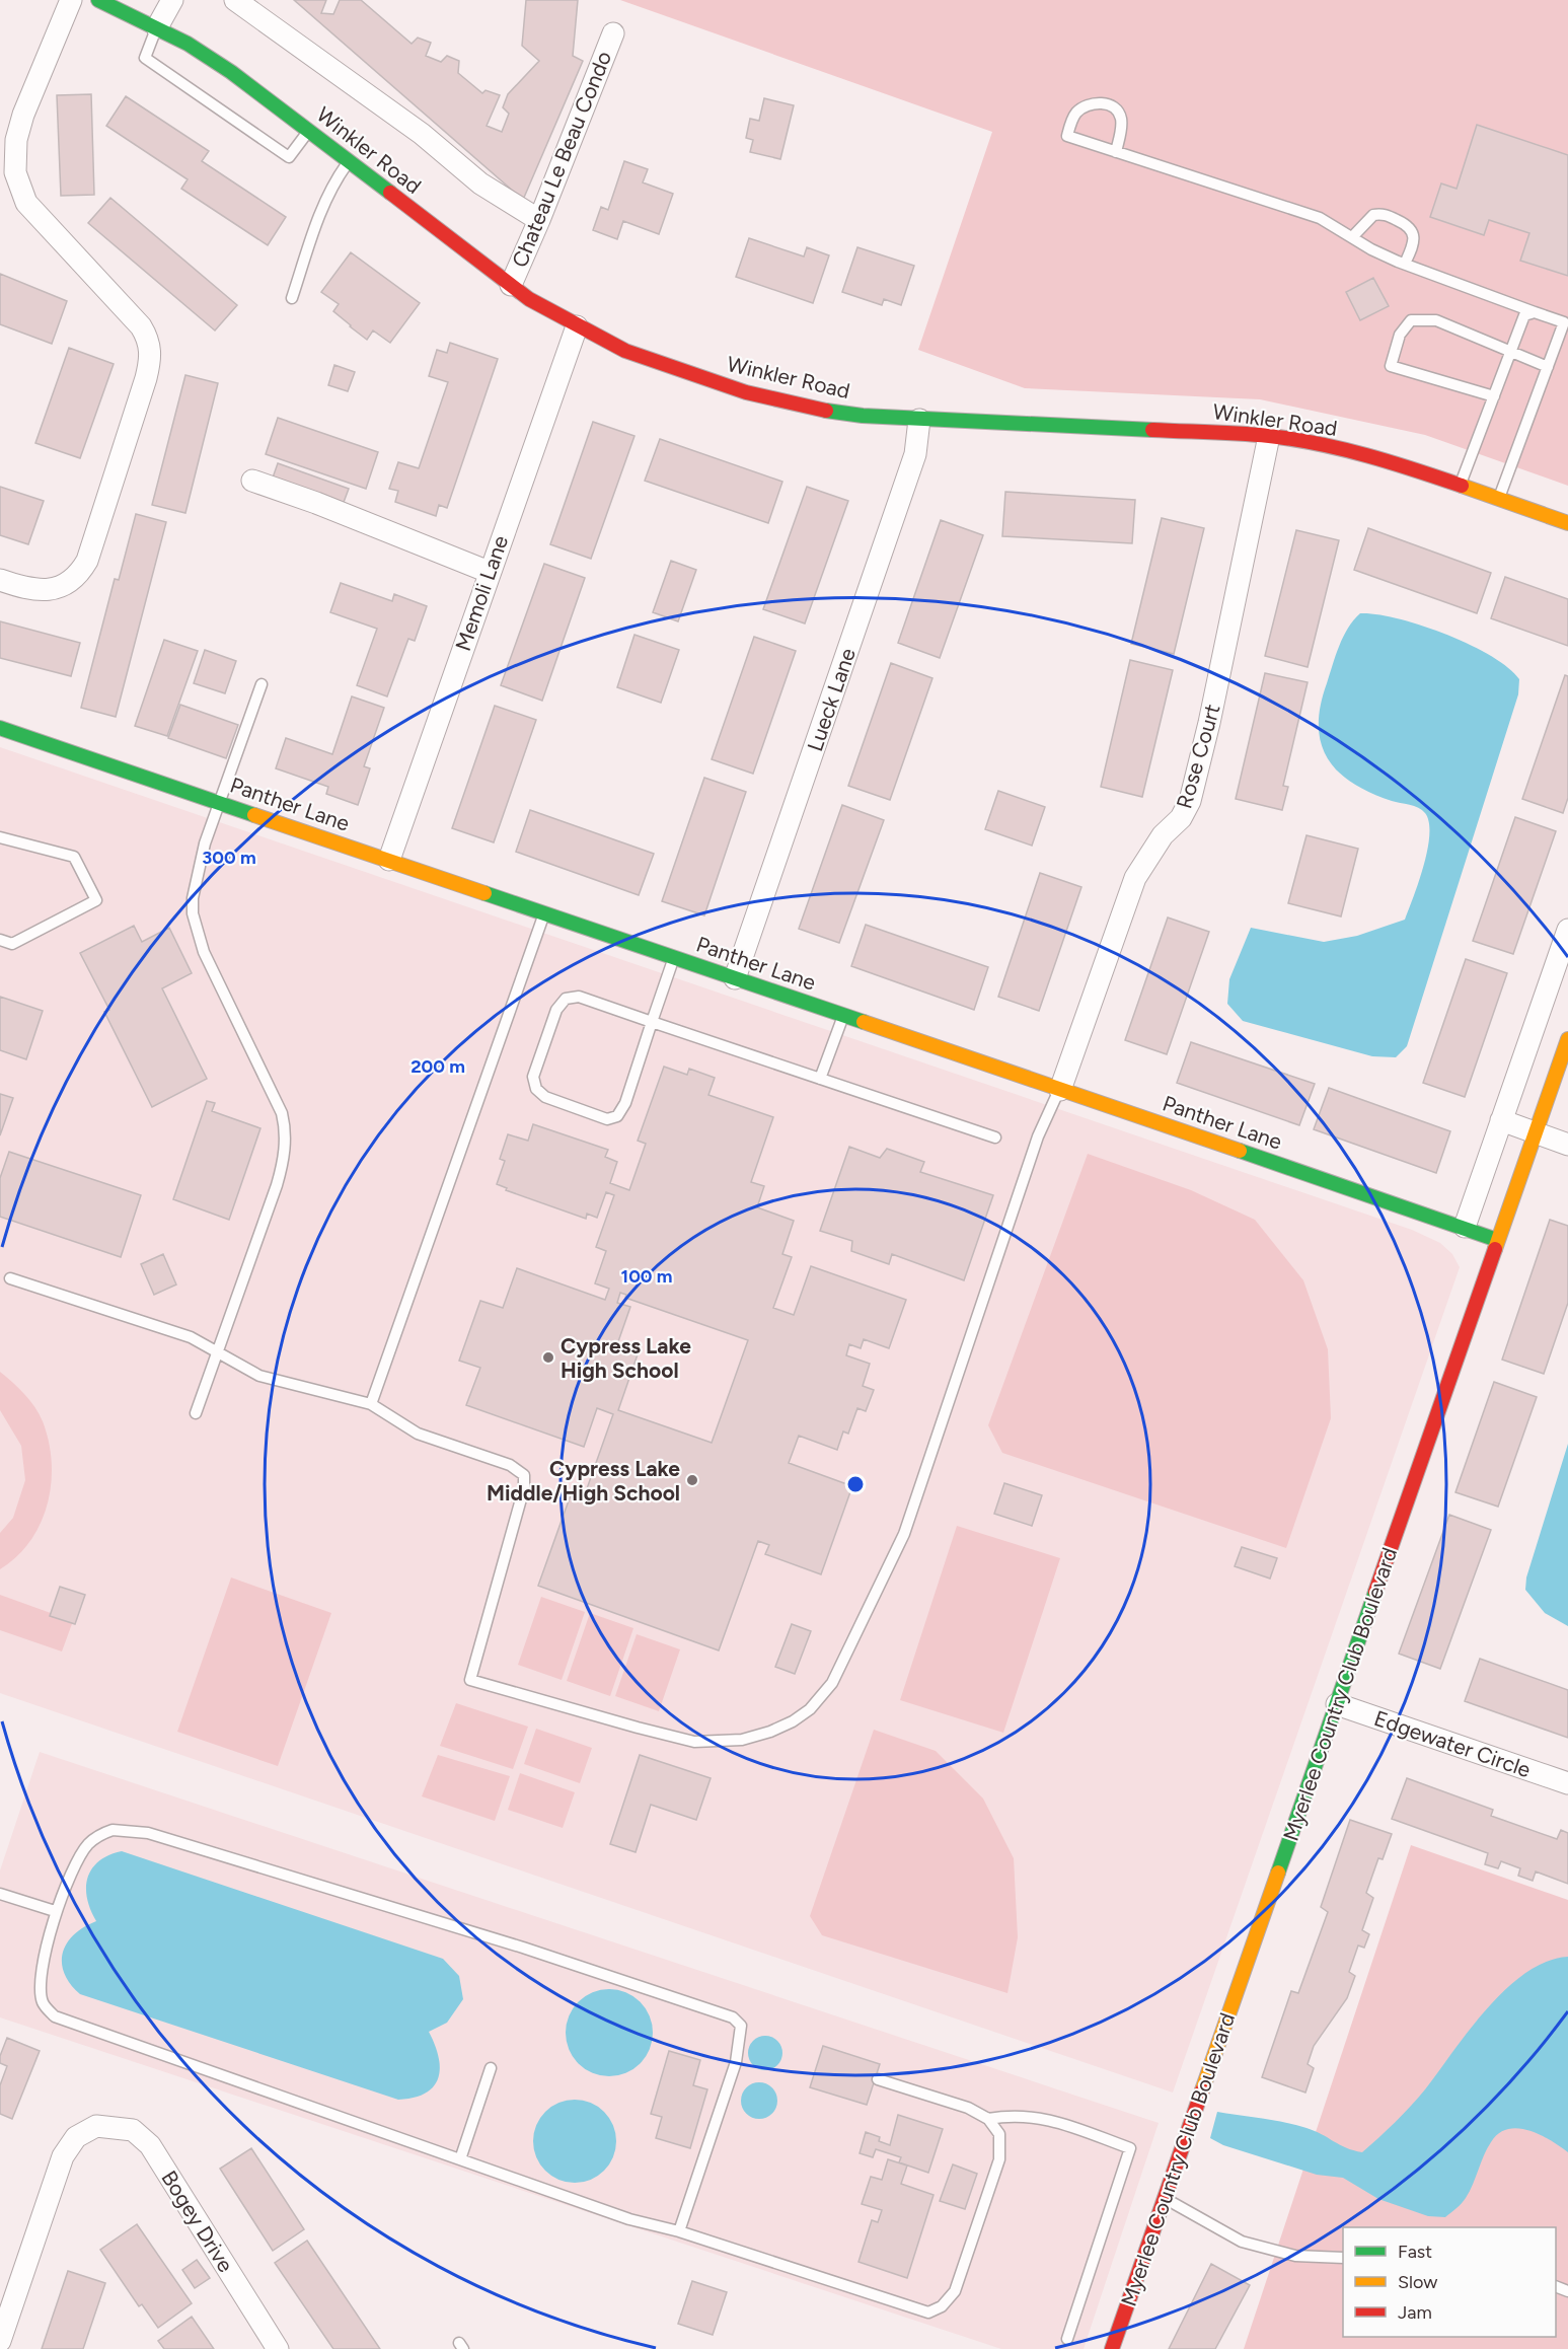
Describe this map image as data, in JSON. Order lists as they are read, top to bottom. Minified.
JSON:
{"streets":{"street":["Winkler Road","Chateau Le Beau Condo","Memoli Lane","Lueck Lane","Rose Court","Panther Lane","Myerlee Country Club Boulevard","Edgewater Circle","Bogey Drive"]},"crossings":[["Winkler Road","Chateau Le Beau Condo"],["Winkler Road","Memoli Lane"],["Winkler Road","Lueck Lane"],["Winkler Road","Rose Court"],["Memoli Lane","Panther Lane"],["Lueck Lane","Panther Lane"],["Rose Court","Panther Lane"],["Panther Lane","Myerlee Country Club Boulevard"],["Myerlee Country Club Boulevard","Edgewater Circle"]],"places":["Cypress Lake High School","Cypress Lake Middle/High School"],"legend":["Fast","Slow","Jam"],"rings":["300 m","200 m","100 m"]}
